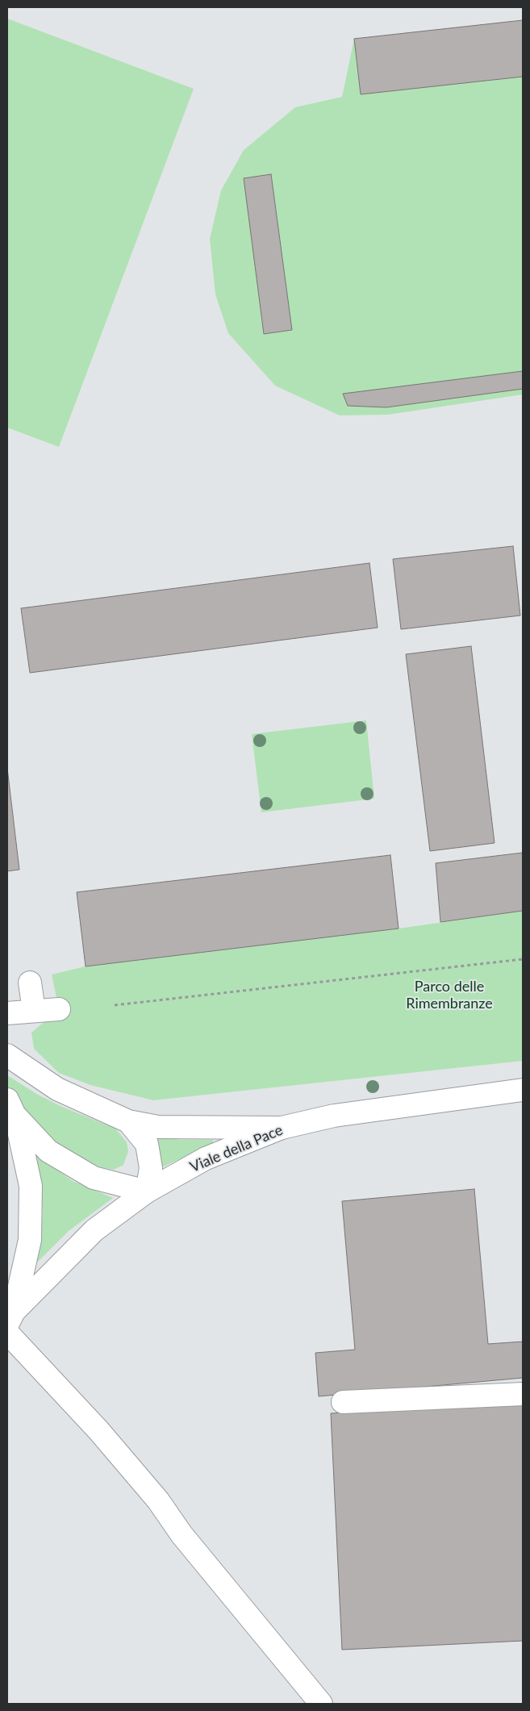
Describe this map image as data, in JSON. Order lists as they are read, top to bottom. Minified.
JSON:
{"streets":{"street":["Viale della Pace"]},"parks":["Parco delle Rimembranze"]}
